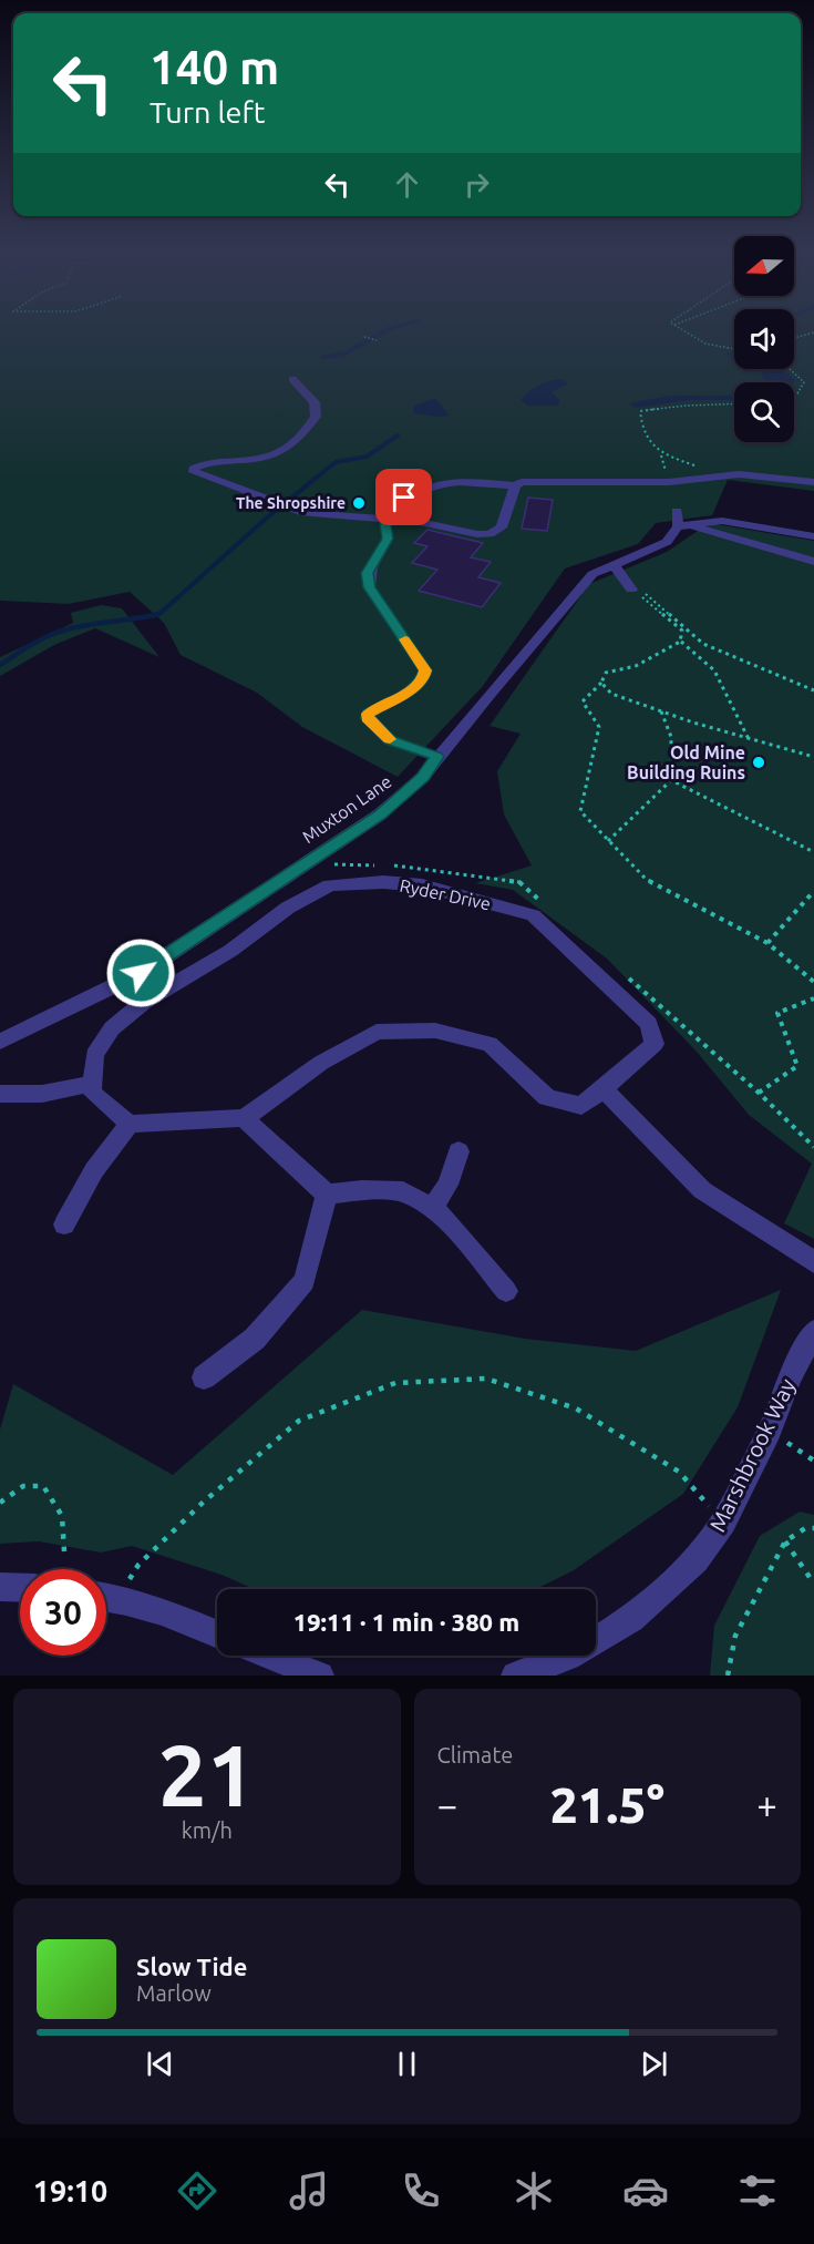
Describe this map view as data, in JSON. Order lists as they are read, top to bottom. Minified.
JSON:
{"streets":{"street":["Muxton Lane","Ryder Drive","Marshbrook Way"]},"places":["The Shropshire","Old Mine Building Ruins"],"north":"left","page":{"turn":["140 m","Turn left"],"limit":"30","trip":"19:11 · 1 min · 380 m","tile":[["21","km/h"],"Climate"],"heat":["−","21.5°","+"],"song":["Slow Tide","Marlow"],"tabs":"19:10"}}
